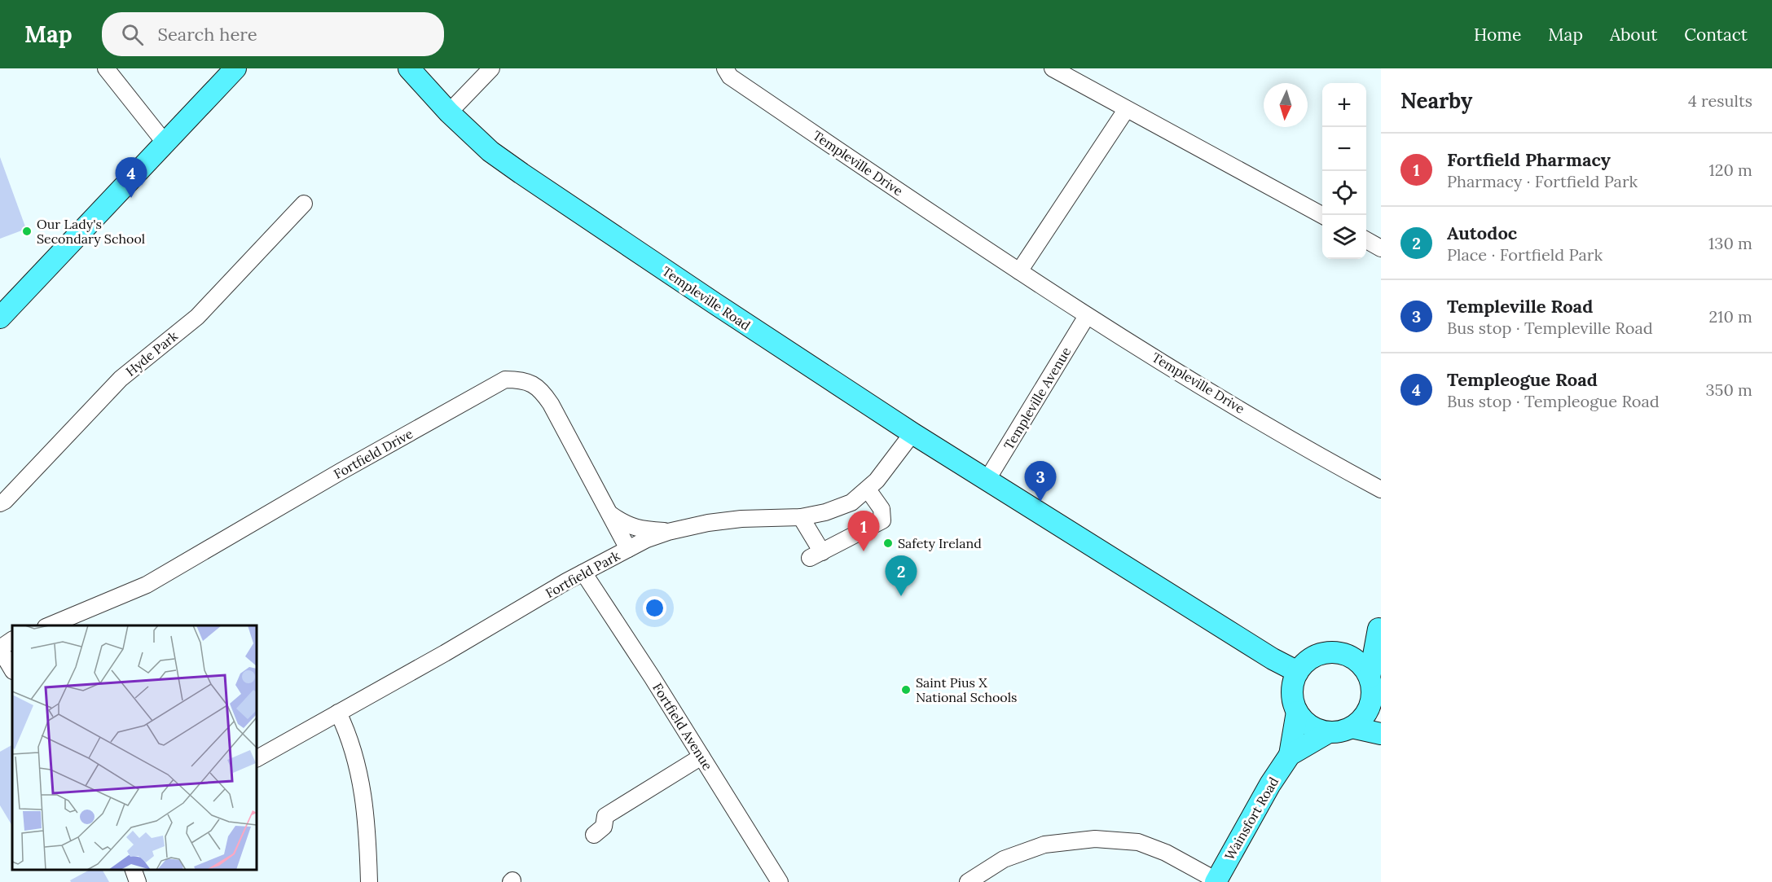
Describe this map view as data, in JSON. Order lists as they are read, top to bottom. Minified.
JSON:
{"streets":{"main road":["Templeville Road","Wainsfort Road"],"street":["Templeville Drive","Hyde Park","Templeville Avenue","Fortfield Drive","Fortfield Park","Fortfield Avenue"]},"crossings":[["Templeville Drive","Templeville Avenue"],["Templeville Road","Templeville Avenue"],["Templeville Road","Fortfield Park"],["Templeville Road","Wainsfort Road"],["Fortfield Drive","Fortfield Park"],["Fortfield Park","Fortfield Avenue"]],"places":["Our Lady's Secondary School","Safety Ireland","Saint Pius X National Schools"],"north":"bottom","page":{"header":"Map","search":"Search here","nav":["Home","Map","About","Contact"],"heading":["Nearby","4 results"],"map_buttons":["+","−"],"list":[{"mark":"1","name":"Fortfield Pharmacy","note":"Pharmacy · Fortfield Park","value":"120 m"},{"mark":"2","name":"Autodoc","note":"Place · Fortfield Park","value":"130 m"},{"mark":"3","name":"Templeville Road","note":"Bus stop · Templeville Road","value":"210 m"},{"mark":"4","name":"Templeogue Road","note":"Bus stop · Templeogue Road","value":"350 m"}],"pins":["4","3","1","2"]}}
